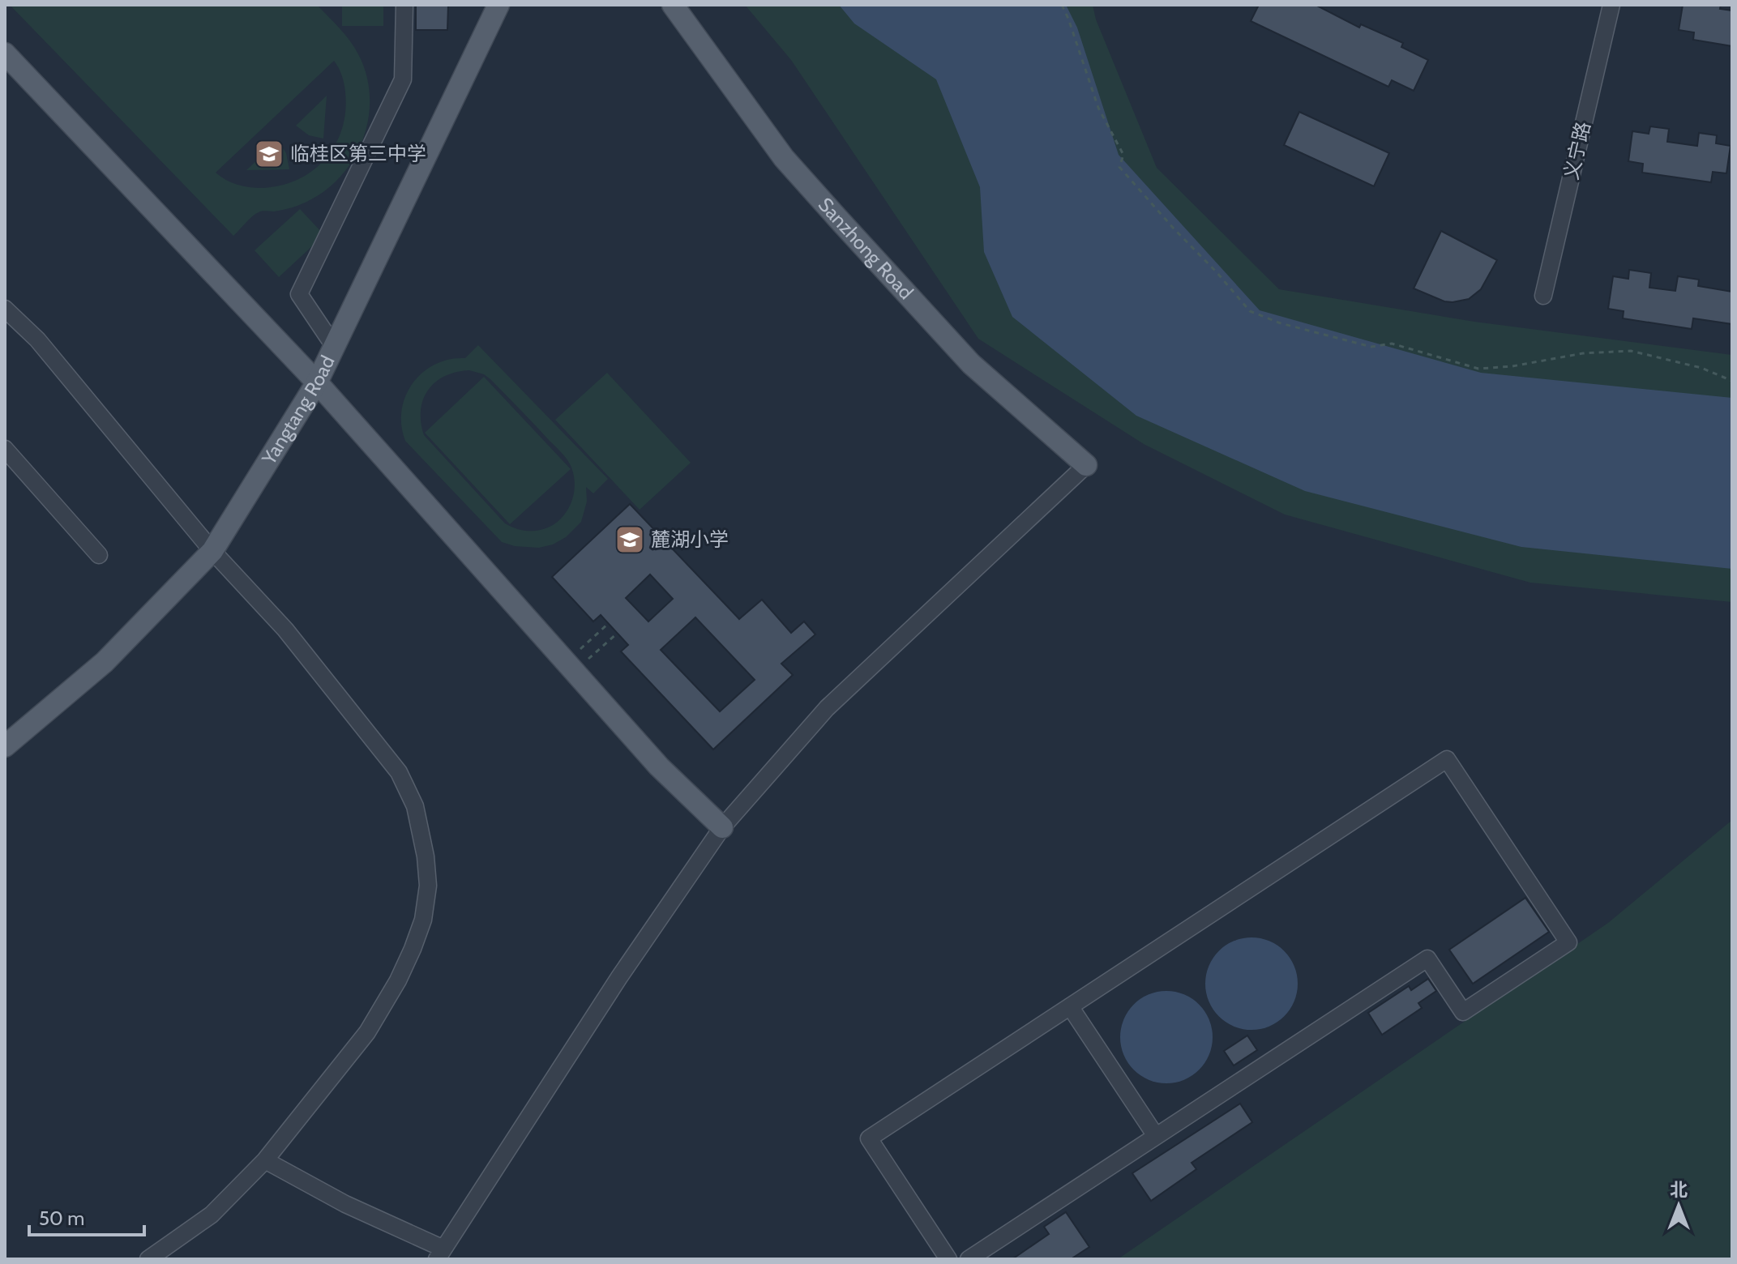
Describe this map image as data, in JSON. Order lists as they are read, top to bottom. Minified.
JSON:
{"streets":{"main road":["Sanzhong Road","Yangtang Road"],"street":["义宁路"]},"places":{"school or university":["临桂区第三中学","麓湖小学"]},"scale_bar":"50 m","north":"top"}
